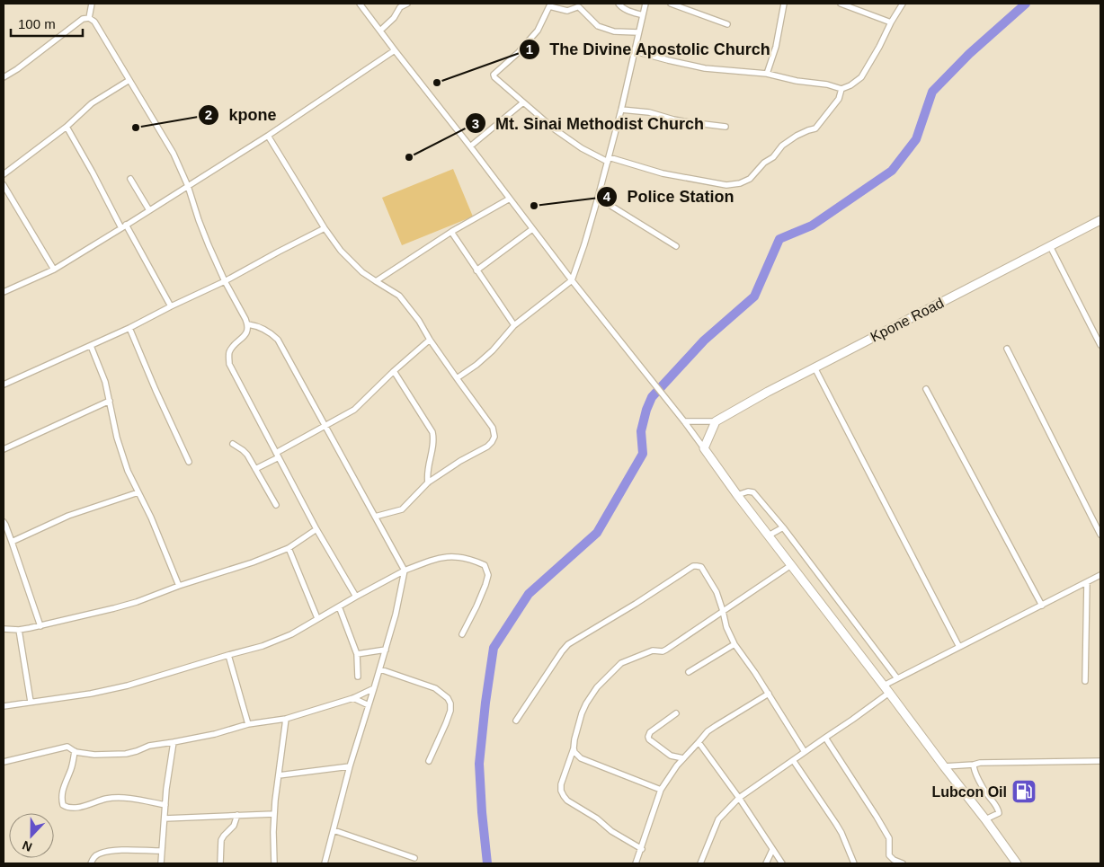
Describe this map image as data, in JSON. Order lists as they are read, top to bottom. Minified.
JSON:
{"streets":{"main road":["Kpone Road"]},"places":{"other":["The Divine Apostolic Church","kpone","Mt. Sinai Methodist Church","Police Station"],"fuel station":["Lubcon Oil"]},"scale_bar":"100 m","north":"bottom"}
